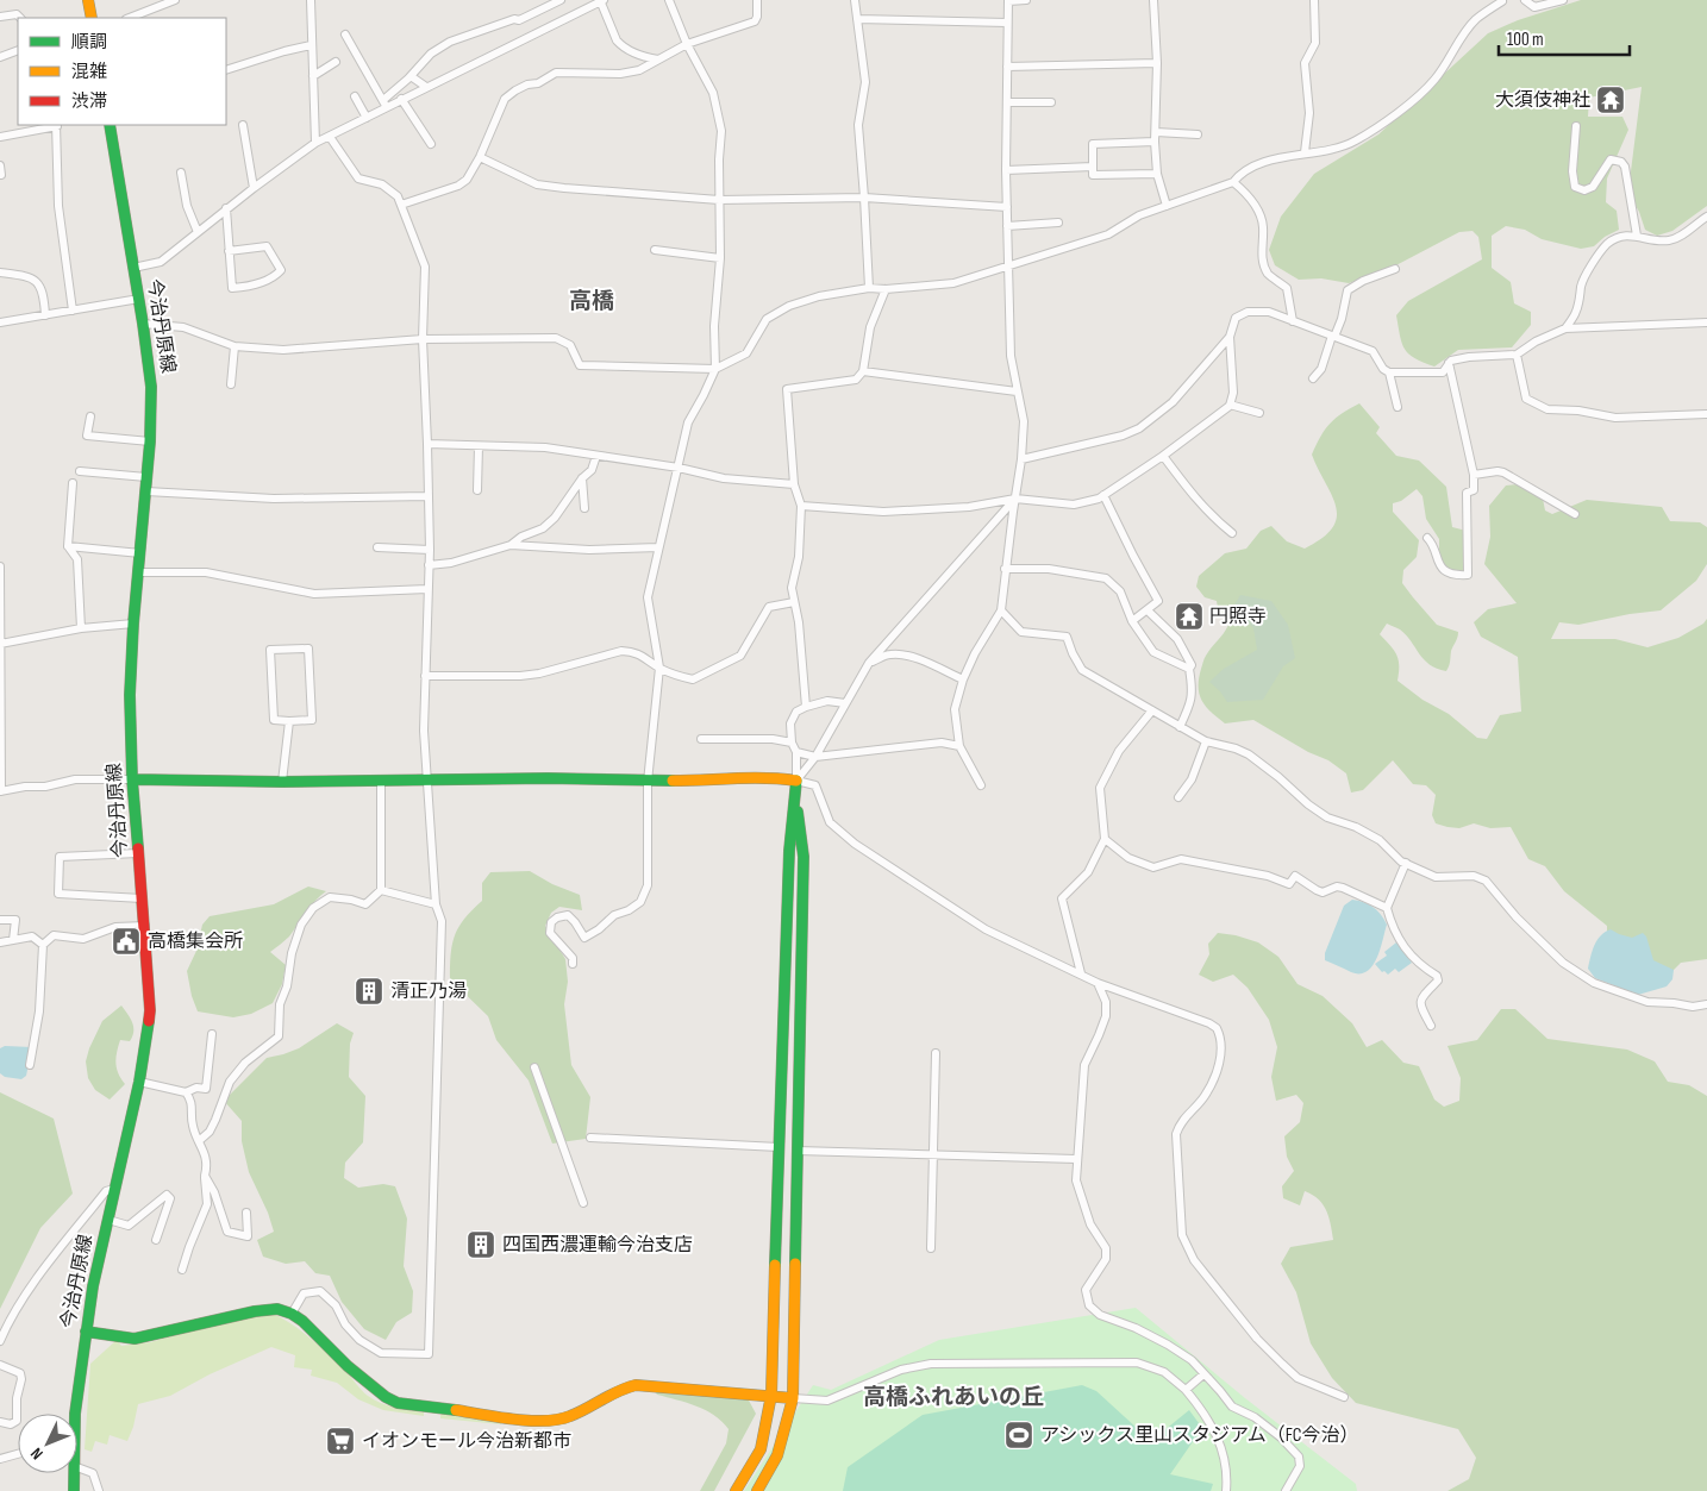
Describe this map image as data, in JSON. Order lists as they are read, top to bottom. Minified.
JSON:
{"streets":{"street":["今治丹原線"]},"districts":["高橋","高橋ふれあいの丘"],"places":{"temple":["大須伎神社","円照寺"],"public building":["高橋集会所"],"building":["清正乃湯","四国西濃運輸今治支店"],"sports":["アシックス里山スタジアム（FC今治）"],"supermarket":["イオンモール今治新都市"]},"legend":["順調","混雑","渋滞"],"scale_bar":"100 m","north":"bottom left"}
